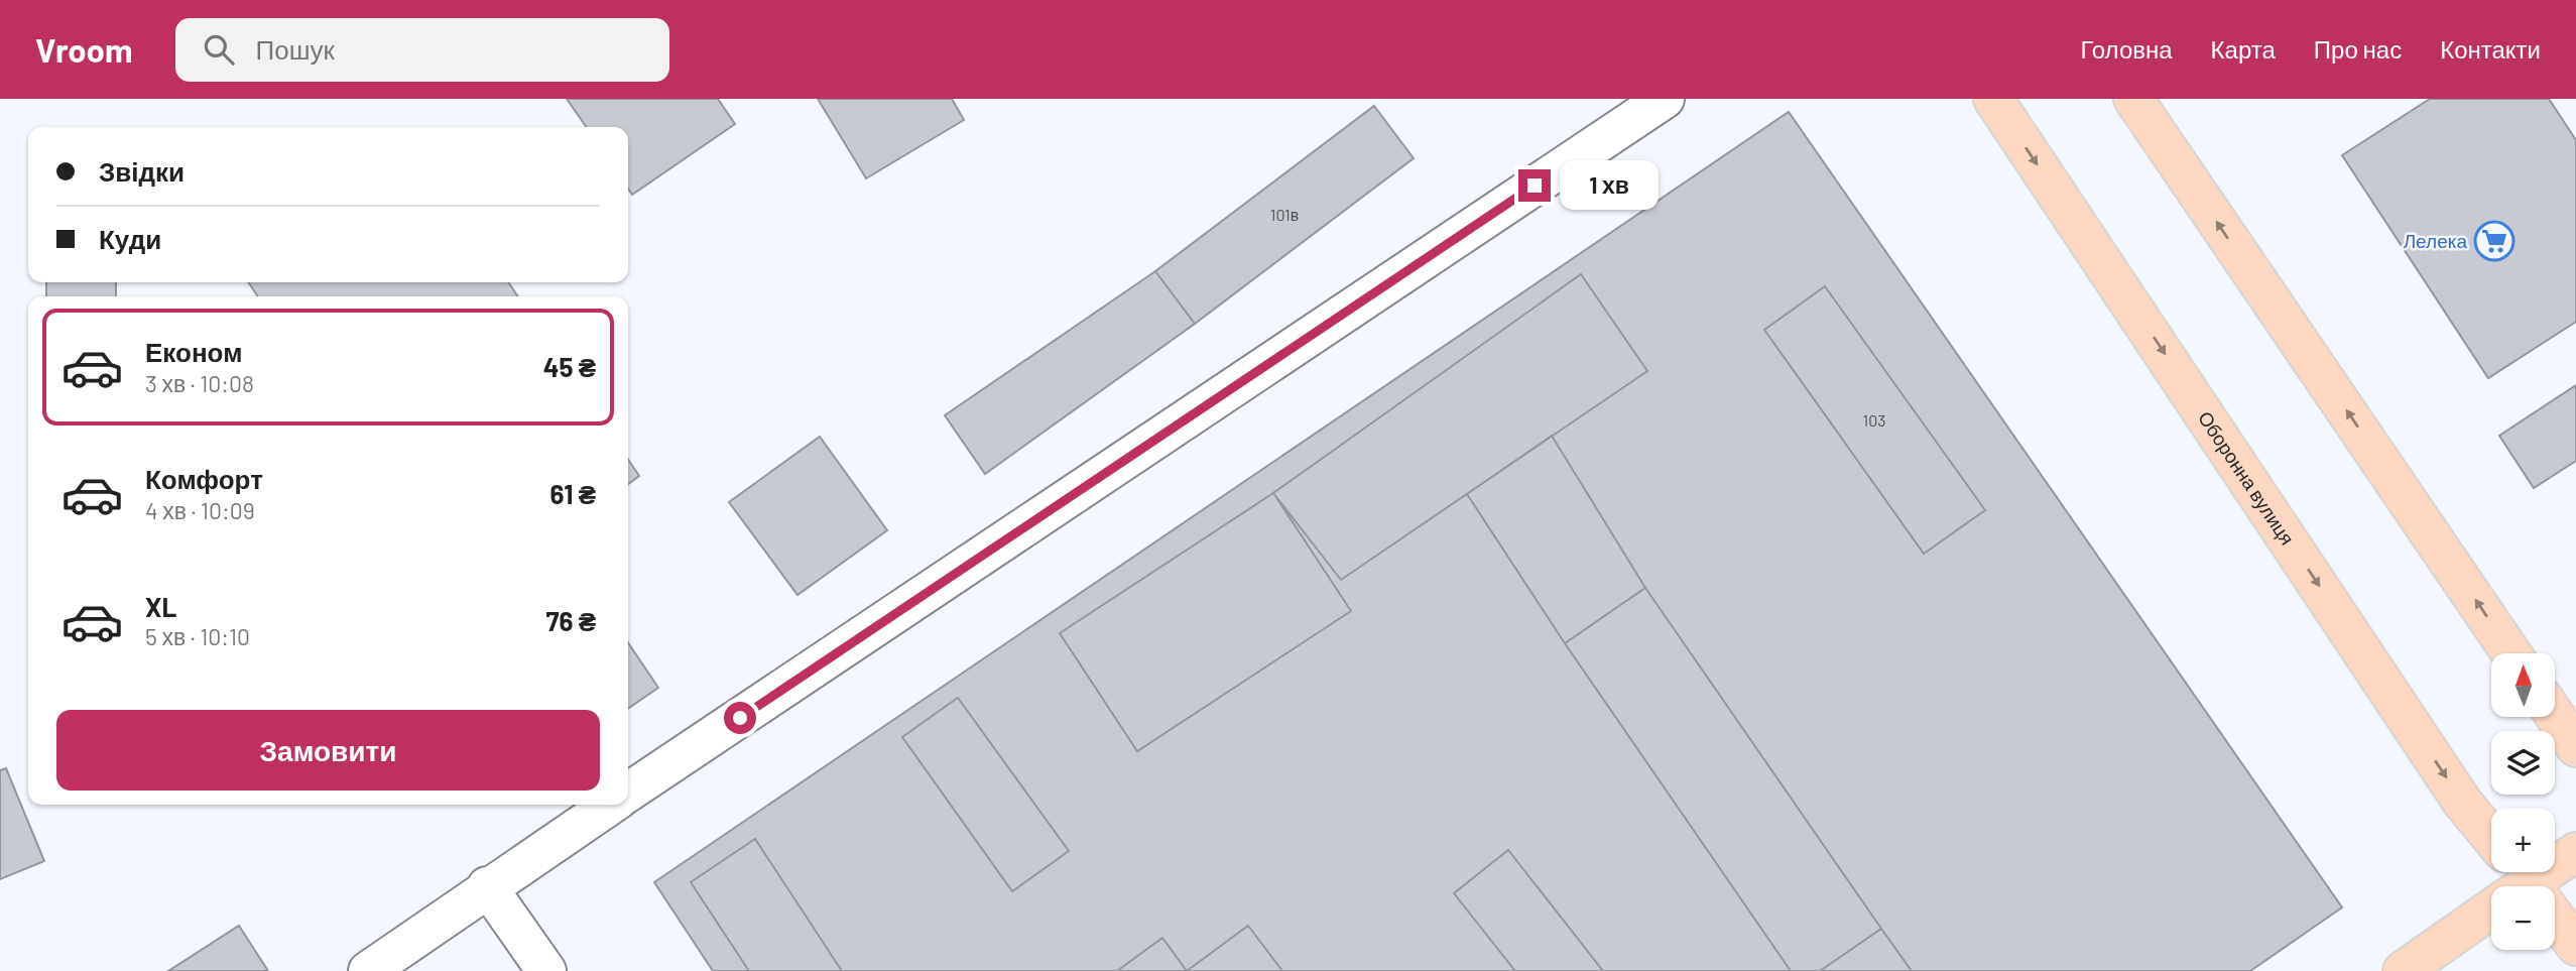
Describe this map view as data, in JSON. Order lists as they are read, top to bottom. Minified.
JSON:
{"streets":{"main road":["Оборонна вулиця"]},"places":{"supermarket":["Лелека"]},"house_numbers":["101в","103"],"north":"top","page":{"header":"Vroom","search":"Пошук","nav":["Головна","Карта","Про нас","Контакти"],"banner":["Звідки","Куди"],"bubble":"1 хв","list":[{"name":"Економ","note":"3 хв · 10:08","value":"45 ₴"},{"name":"Комфорт","note":"4 хв · 10:09","value":"61 ₴"},{"name":"XL","note":"5 хв · 10:10","value":"76 ₴"}],"map_buttons":["+","−"],"buttons":"Замовити"}}
